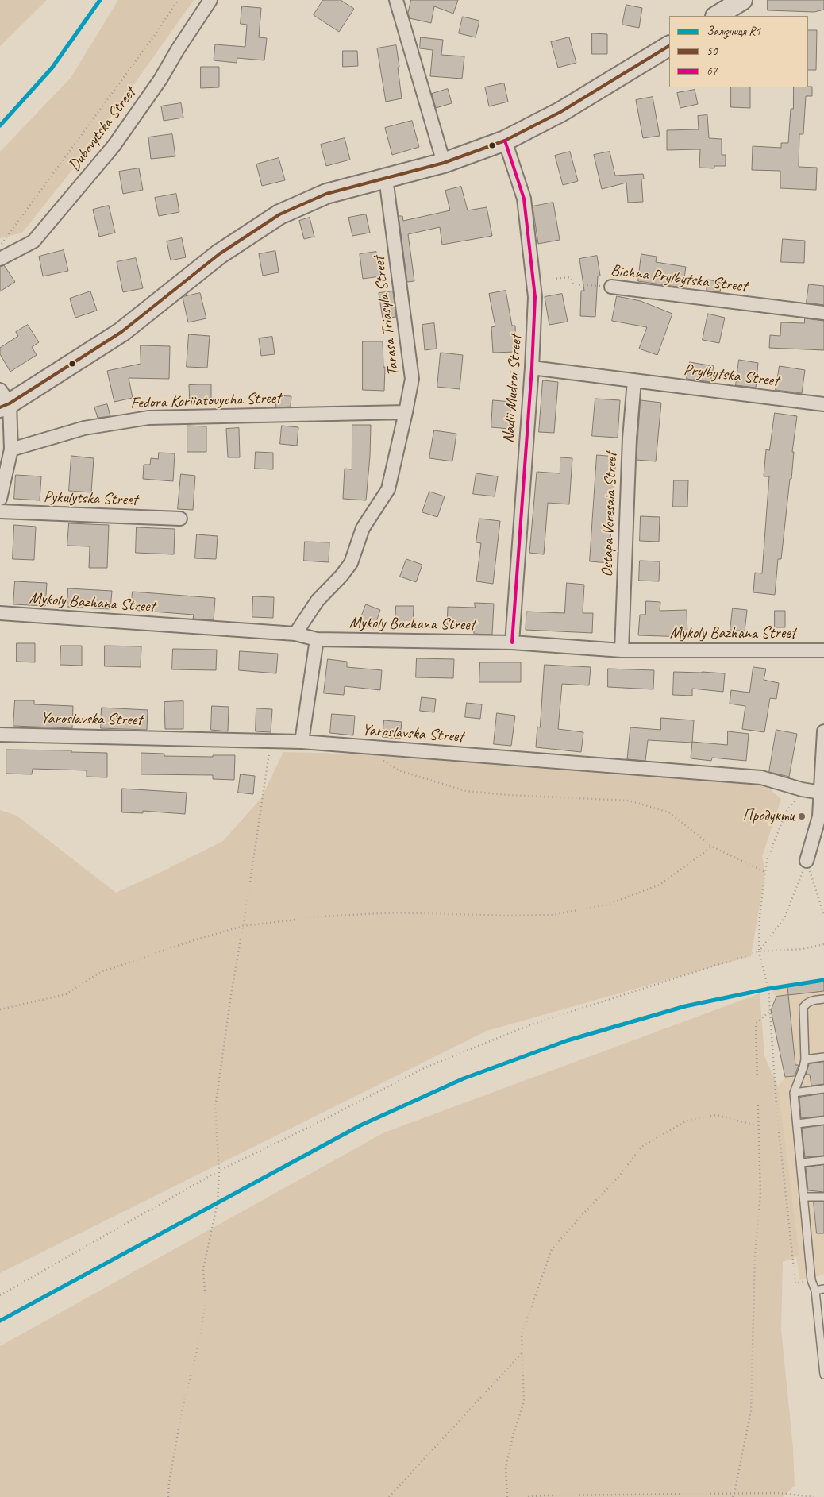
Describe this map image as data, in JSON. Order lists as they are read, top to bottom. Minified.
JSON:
{"streets":{"street":["Dubovytska Street","Bichna Prylbytska Street","Tarasa Triasyla Street","Prylbytska Street","Nadii Mudroi Street","Fedora Koriiatovycha Street","Pykulytska Street","Ostapa Veresaia Street","Mykoly Bazhana Street","Yaroslavska Street"]},"crossings":[["Bichna Prylbytska Street","Nadii Mudroi Street"],["Tarasa Triasyla Street","Fedora Koriiatovycha Street"],["Tarasa Triasyla Street","Mykoly Bazhana Street"],["Prylbytska Street","Nadii Mudroi Street"],["Prylbytska Street","Ostapa Veresaia Street"],["Nadii Mudroi Street","Mykoly Bazhana Street"],["Ostapa Veresaia Street","Mykoly Bazhana Street"]],"places":["Продукти"],"lines":["rail line R1","transit line 50","transit line 67"],"legend":["Залізниця R1","50","67"]}
